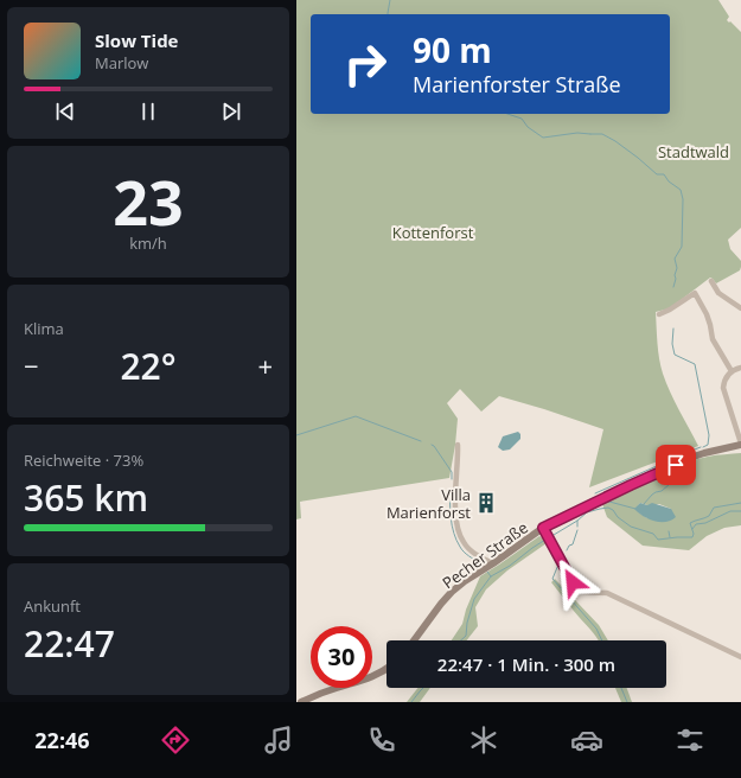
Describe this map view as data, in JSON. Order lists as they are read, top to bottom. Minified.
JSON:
{"streets":{"main road":["Pecher Straße"]},"parks":["Stadtwald","Kottenforst"],"places":{"building":["Villa Marienforst"]},"page":{"turn":["90 m","Marienforster Straße"],"song":["Slow Tide","Marlow"],"tile":[["23","km/h"],"Klima",["Reichweite · 73%","365 km"],["Ankunft","22:47"]],"heat":["−","22°","+"],"limit":"30","trip":"22:47 · 1 Min. · 300 m","tabs":"22:46"}}
